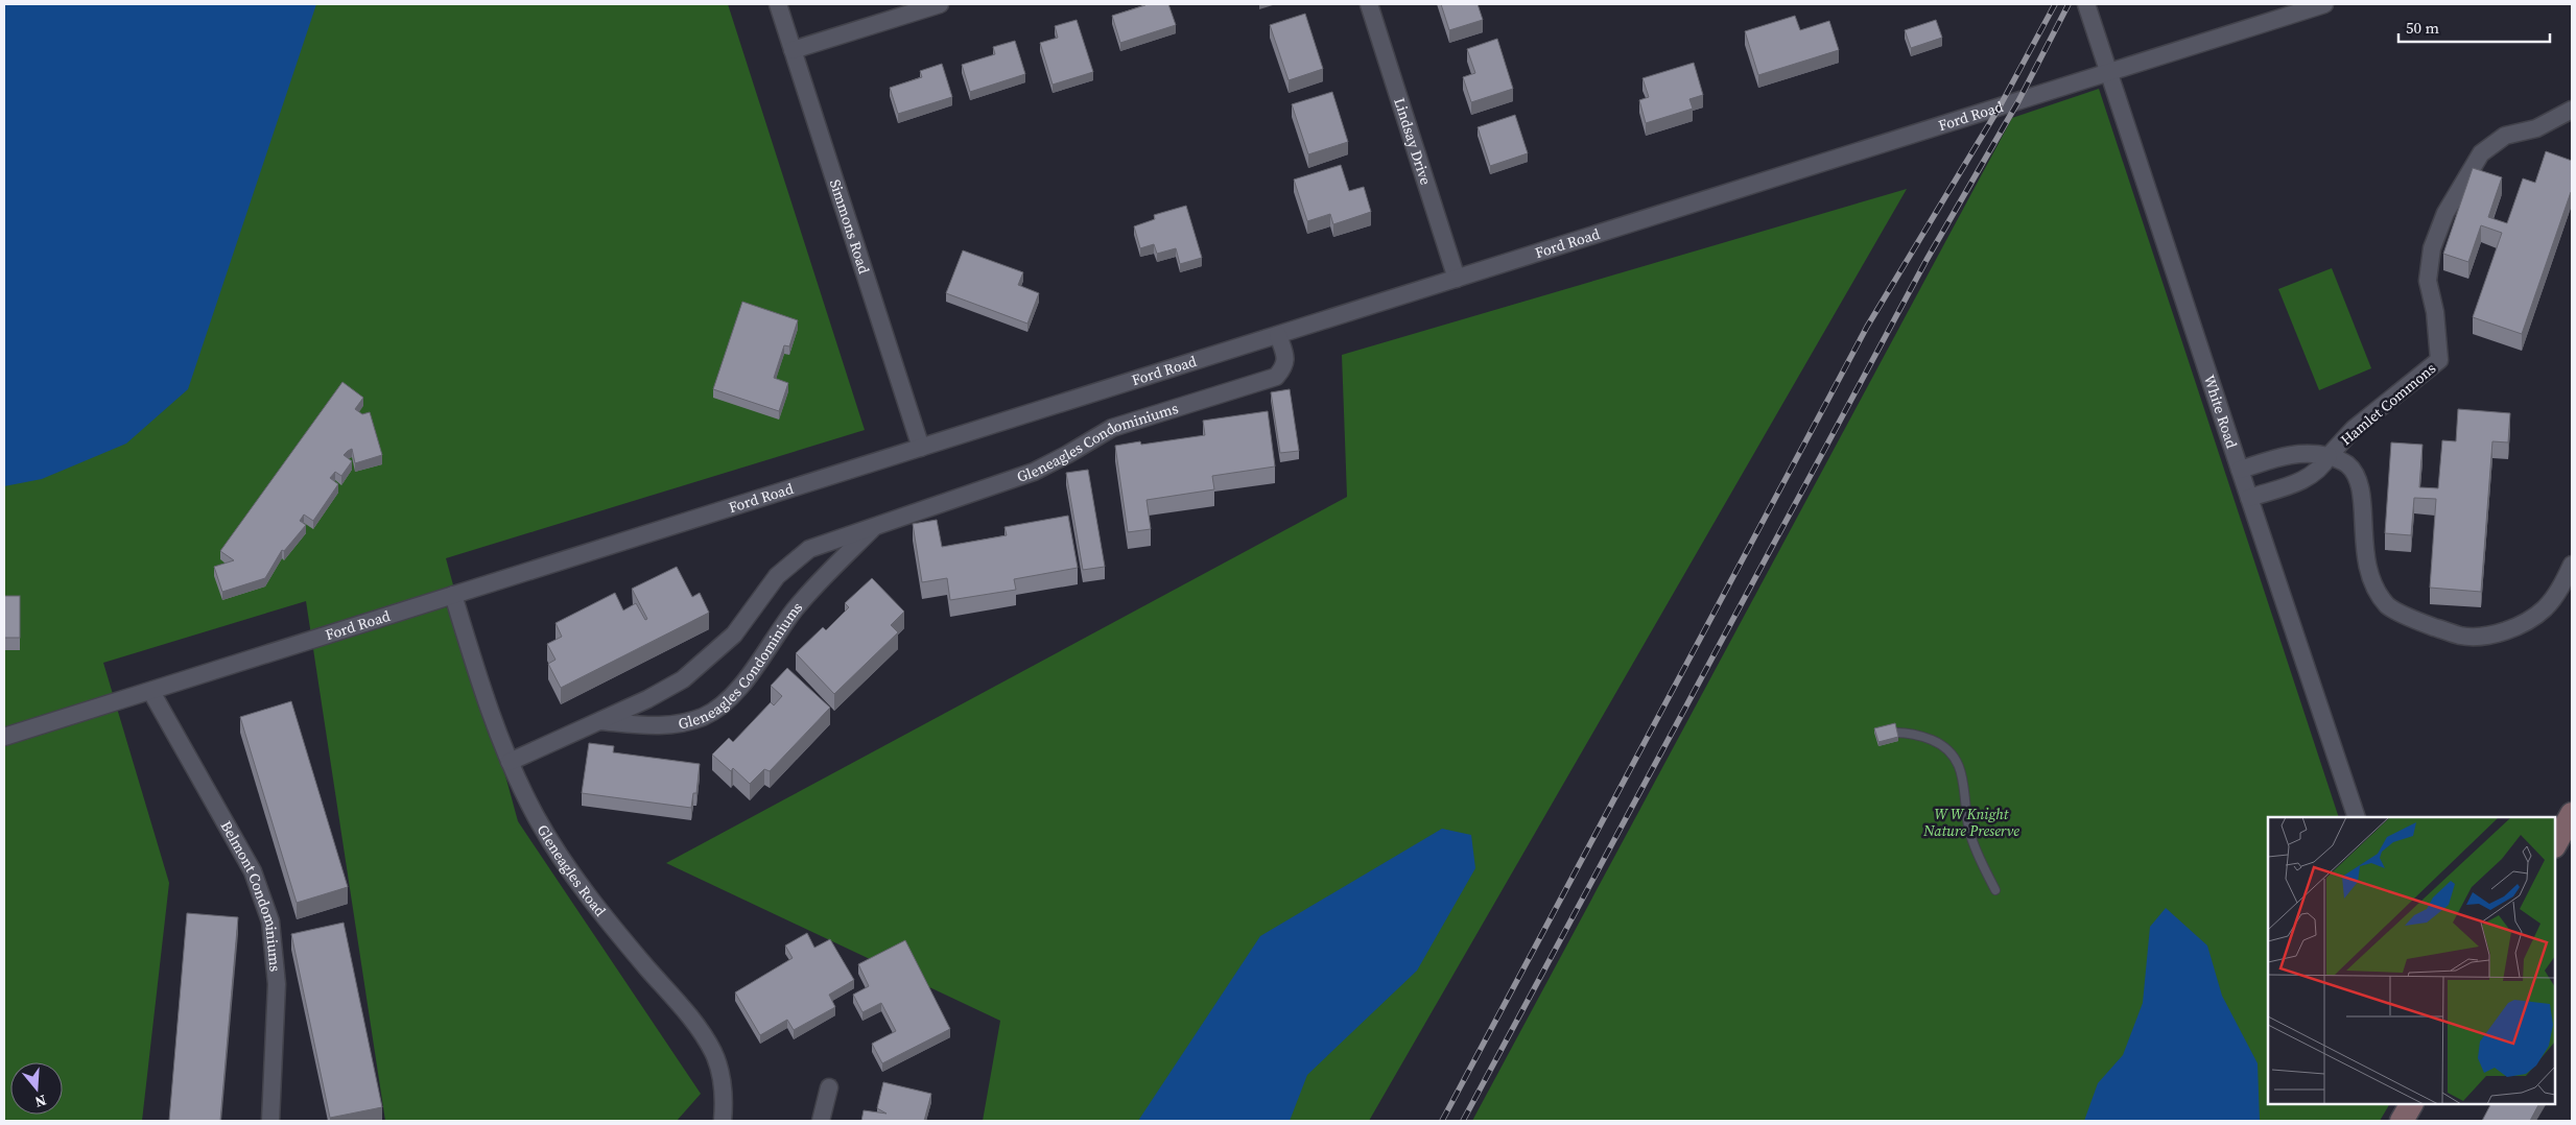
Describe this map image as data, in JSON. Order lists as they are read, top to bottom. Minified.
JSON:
{"streets":{"street":["Ford Road","Lindsay Drive","Simmons Road","Hamlet Commons","White Road","Gleneagles Condominiums","Gleneagles Road","Belmont Condominiums"]},"crossings":[["Ford Road","Lindsay Drive"],["Ford Road","Simmons Road"],["Ford Road","White Road"],["Ford Road","Gleneagles Condominiums"],["Ford Road","Gleneagles Road"],["Ford Road","Belmont Condominiums"],["Hamlet Commons","White Road"],["Gleneagles Condominiums","Gleneagles Road"]],"parks":["W W Knight Nature Preserve"],"scale_bar":"50 m","north":"bottom"}
